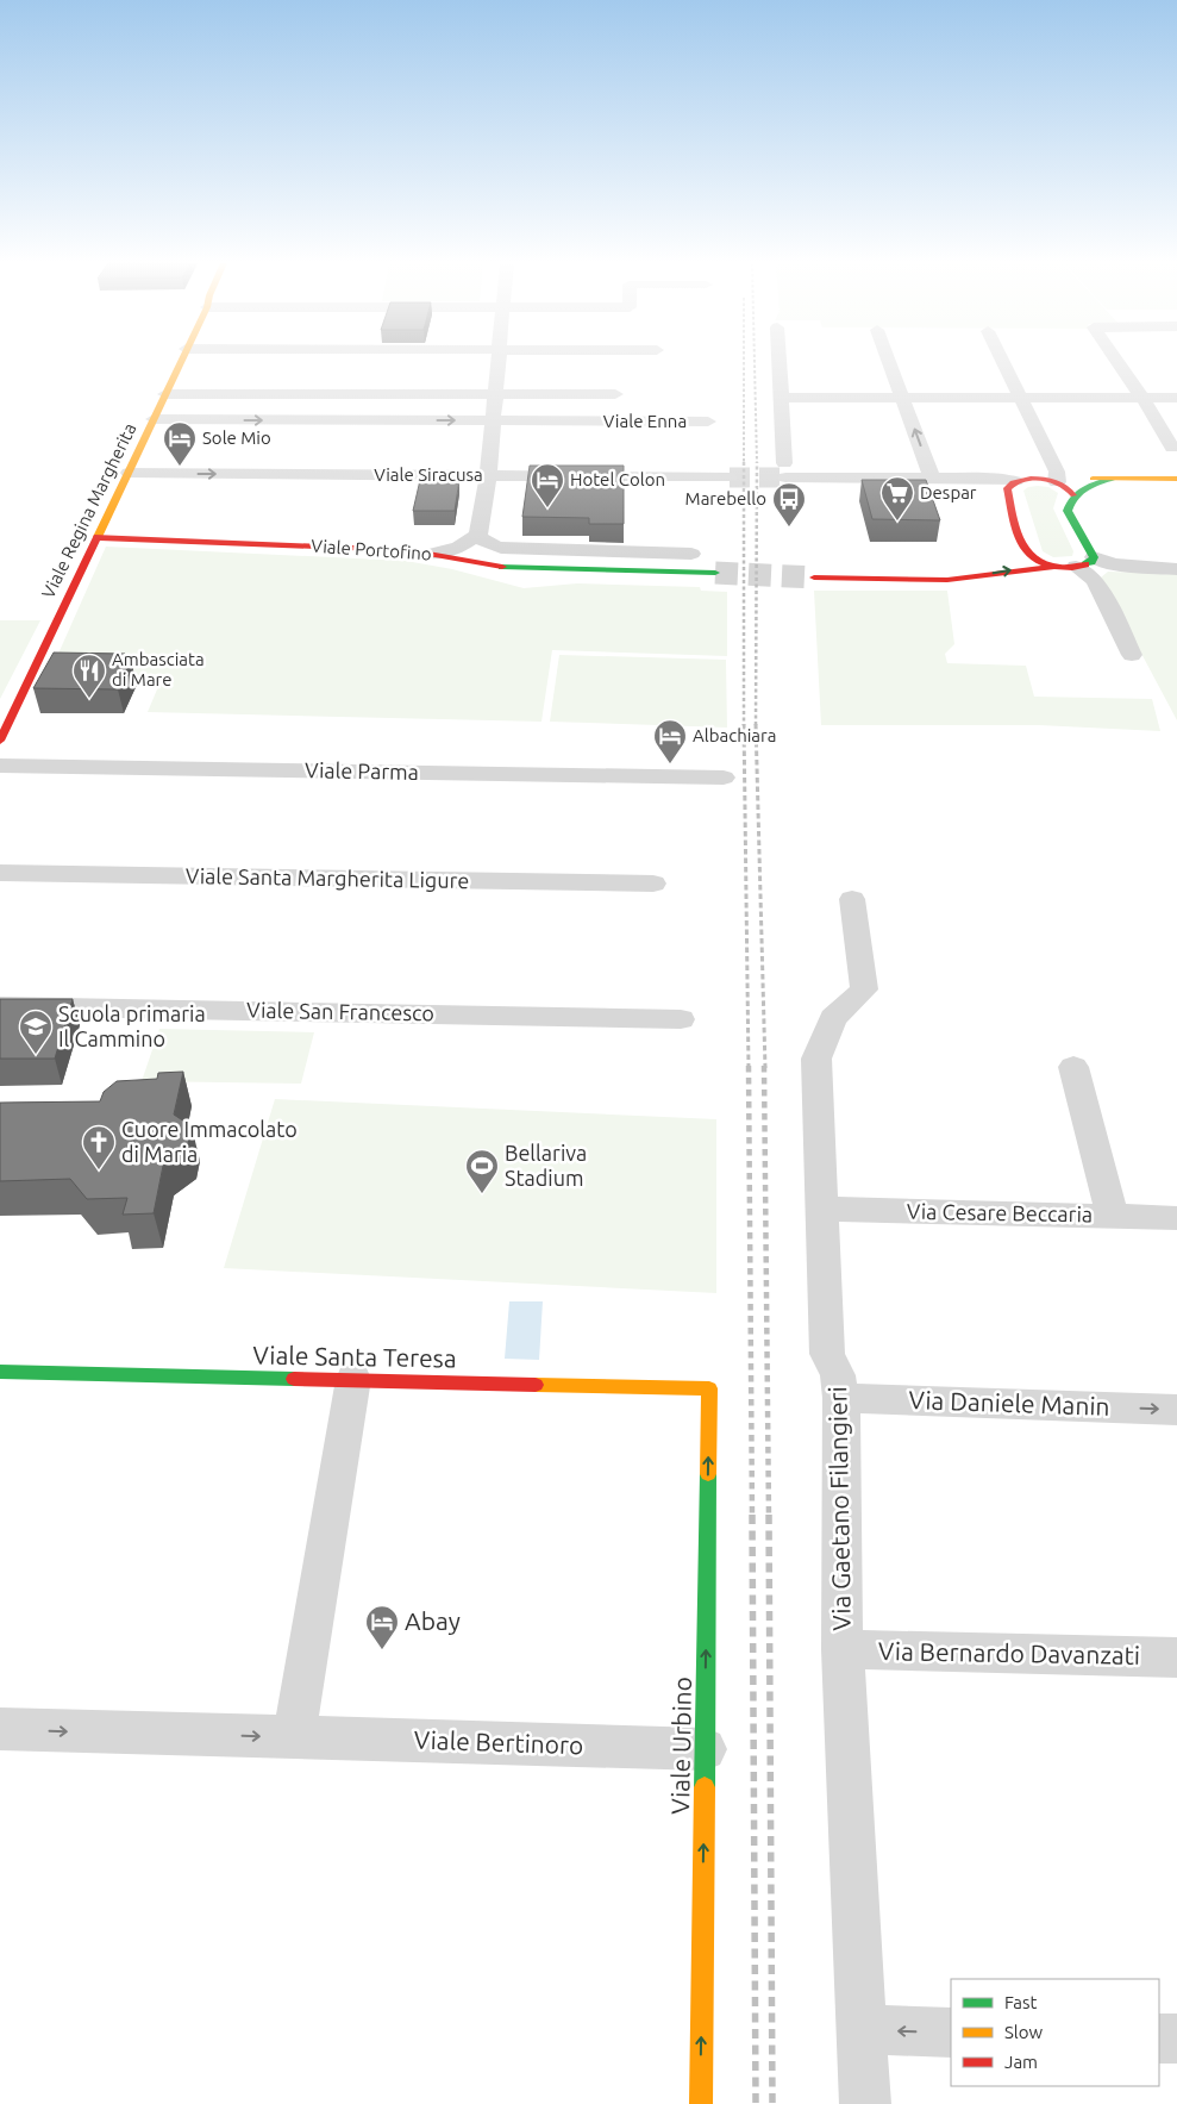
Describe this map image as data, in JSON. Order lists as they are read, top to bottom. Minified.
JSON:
{"streets":{"street":["Viale Enna","Viale Siracusa","Viale Regina Margherita","Viale Portofino","Viale Parma","Viale Santa Margherita Ligure","Viale San Francesco","Via Cesare Beccaria","Viale Santa Teresa","Via Daniele Manin","Via Gaetano Filangieri","Via Bernardo Davanzati","Viale Bertinoro","Viale Urbino"]},"crossings":[["Viale Enna","Viale Regina Margherita"],["Viale Siracusa","Viale Regina Margherita"],["Viale Regina Margherita","Viale Portofino"],["Via Cesare Beccaria","Via Gaetano Filangieri"],["Viale Santa Teresa","Viale Urbino"],["Via Daniele Manin","Via Gaetano Filangieri"],["Via Gaetano Filangieri","Via Bernardo Davanzati"],["Viale Bertinoro","Viale Urbino"]],"one_way":["Via Daniele Manin","Viale Bertinoro","Viale Urbino"],"places":{"hotel":["Sole Mio","Hotel Colon","Albachiara","Abay"],"supermarket":["Despar"],"bus stop":["Marebello"],"restaurant":["Ambasciata di Mare"],"school or university":["Scuola primaria Il Cammino"],"church":["Cuore Immacolato di Maria"],"sports":["Bellariva Stadium"]},"legend":["Fast","Slow","Jam"]}
